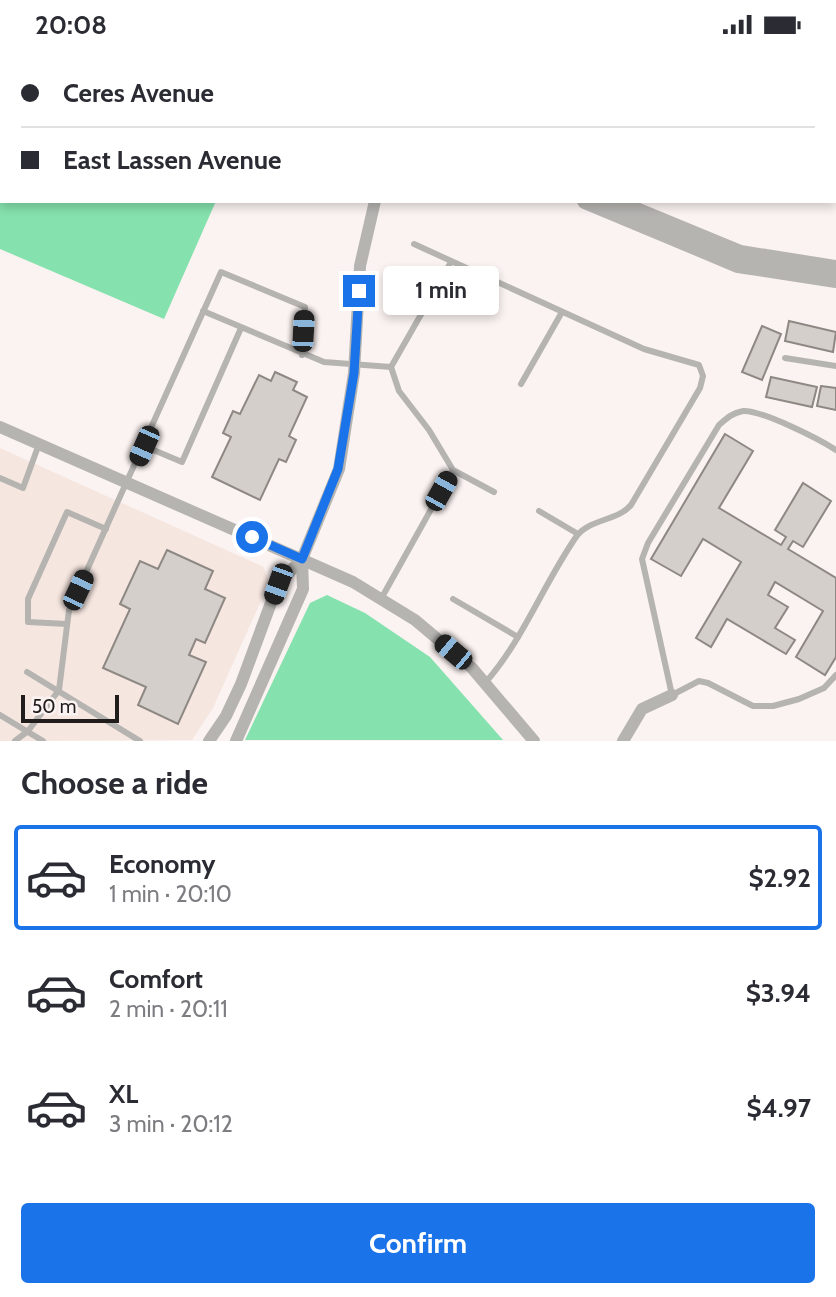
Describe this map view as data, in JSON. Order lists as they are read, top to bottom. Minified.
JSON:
{"scale_bar":"50 m","page":{"status":"20:08","banner":["Ceres Avenue","East Lassen Avenue"],"bubble":"1 min","scale":"50 m","heading":"Choose a ride","list":[{"name":"Economy","note":"1 min · 20:10","value":"$2.92"},{"name":"Comfort","note":"2 min · 20:11","value":"$3.94"},{"name":"XL","note":"3 min · 20:12","value":"$4.97"}],"buttons":"Confirm"}}
